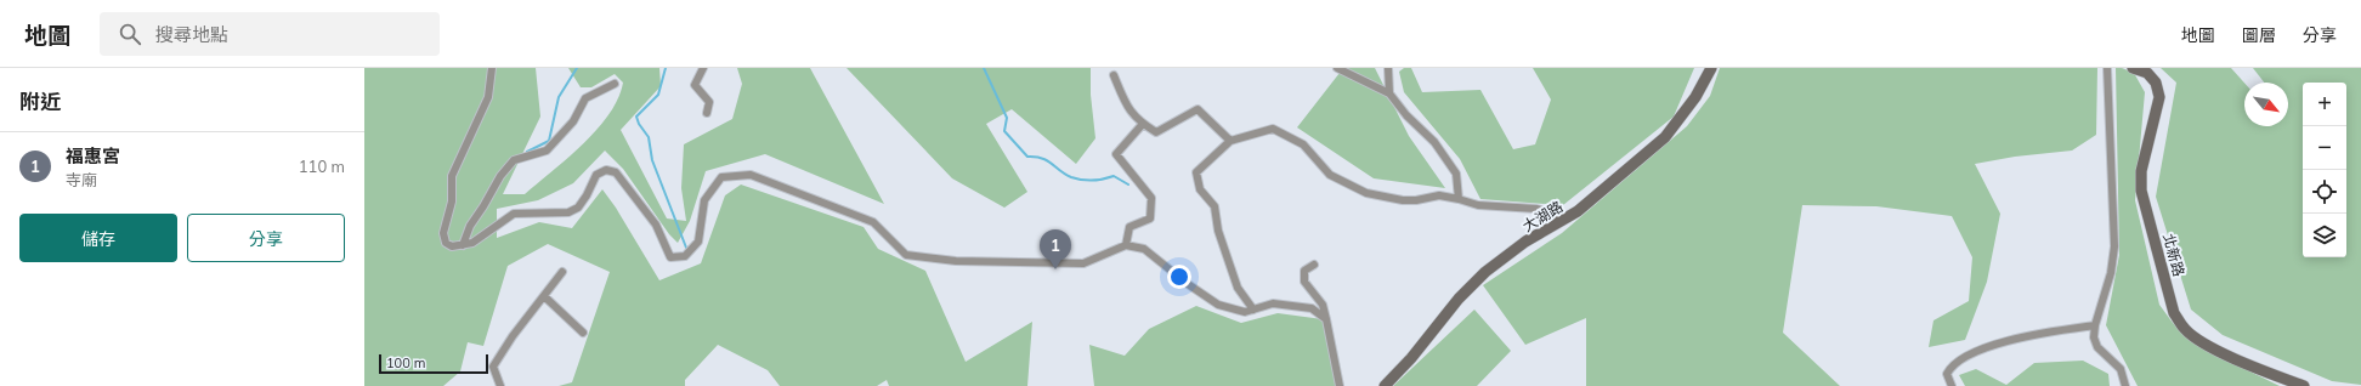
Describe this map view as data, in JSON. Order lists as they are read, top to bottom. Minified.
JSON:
{"streets":{"street":["大湖路","北新路"]},"scale_bar":"100 m","north":"bottom right","page":{"header":"地圖","search":"搜尋地點","nav":["地圖","圖層","分享"],"heading":"附近","map_buttons":["+","−"],"list":[{"mark":"1","name":"福惠宮","note":"寺廟","value":"110 m"}],"buttons":["儲存","分享"],"pins":"1","scale":"100 m"}}
